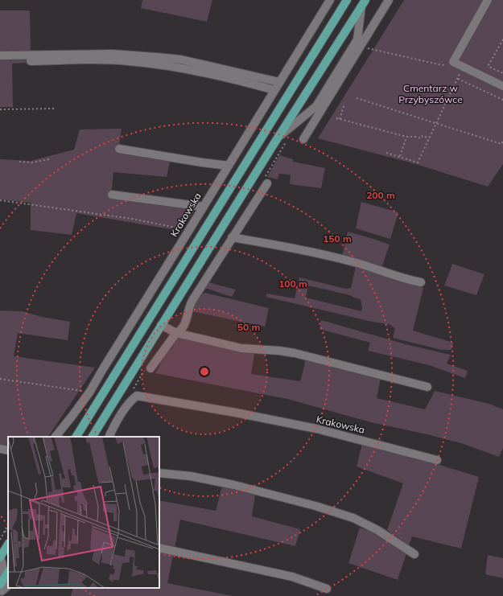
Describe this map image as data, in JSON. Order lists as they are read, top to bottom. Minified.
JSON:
{"streets":{"street":["Krakowska"]},"parks":["Cmentarz w Przybyszówce"],"rings":["200 m","150 m","100 m","50 m"]}
